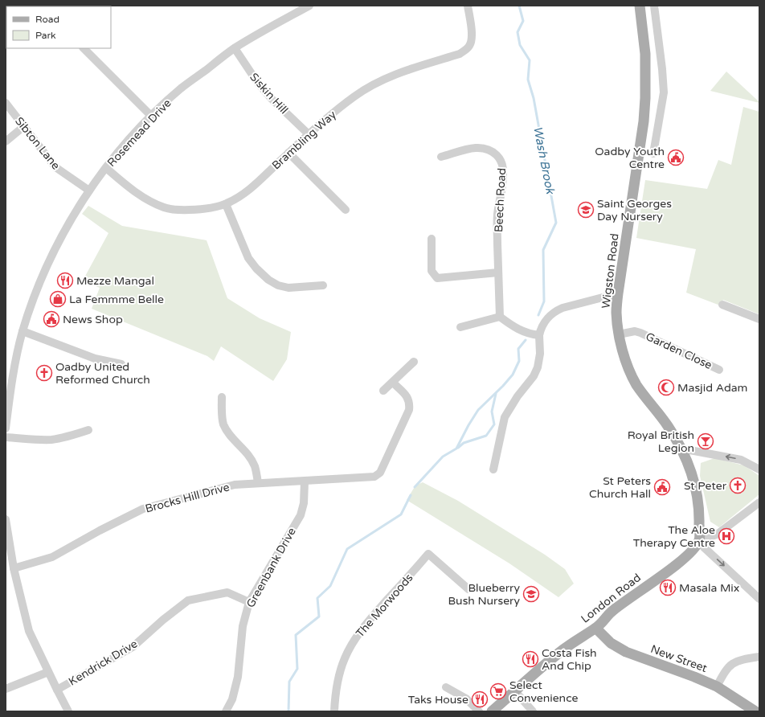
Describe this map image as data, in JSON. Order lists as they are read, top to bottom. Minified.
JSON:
{"streets":{"main road":["Wigston Road","London Road","New Street"],"street":["Siskin Hill","Rosemead Drive","Brambling Way","Sibton Lane","Beech Road","Garden Close","Brocks Hill Drive","Greenbank Drive","The Morwoods","Kendrick Drive"]},"crossings":[["Siskin Hill","Rosemead Drive"],["Siskin Hill","Brambling Way"],["Rosemead Drive","Brambling Way"],["Rosemead Drive","Sibton Lane"],["Wigston Road","Garden Close"],["Wigston Road","London Road"],["Brocks Hill Drive","Greenbank Drive"],["Greenbank Drive","Kendrick Drive"],["London Road","New Street"]],"water":["Wash Brook"],"places":{"public building":["Oadby Youth Centre","News Shop","St Peters Church Hall"],"school or university":["Saint Georges Day Nursery","Blueberry Bush Nursery"],"restaurant":["Mezze Mangal","Masala Mix","Costa Fish And Chip","Taks House"],"shop":["La Femmme Belle"],"church":["Oadby United Reformed Church","St Peter"],"mosque":["Masjid Adam"],"bar":["Royal British Legion"],"hospital":["The Aloe Therapy Centre"],"supermarket":["Select Convenience"]},"legend":["Road","Park"]}
